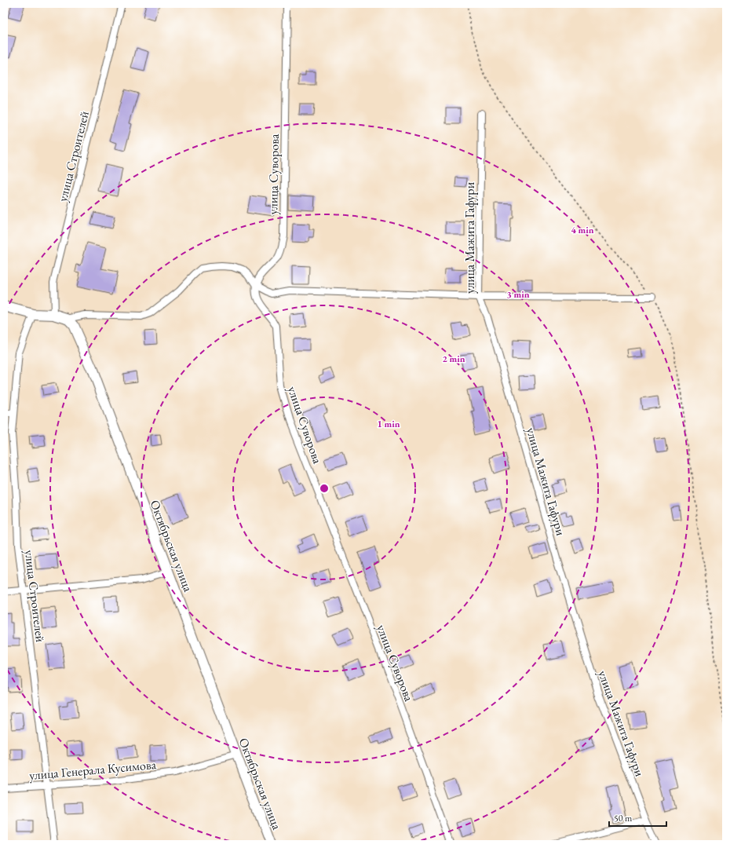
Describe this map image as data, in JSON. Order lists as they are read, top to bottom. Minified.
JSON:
{"streets":{"street":["улица Строителей","улица Суворова","улица Мажита Гафури","Октябрьская улица","улица Генерала Кусимова"]},"crossings":[["улица Строителей","улица Генерала Кусимова"],["Октябрьская улица","улица Генерала Кусимова"]],"scale_bar":"50 m","rings":["4 min","3 min","2 min","1 min"]}
